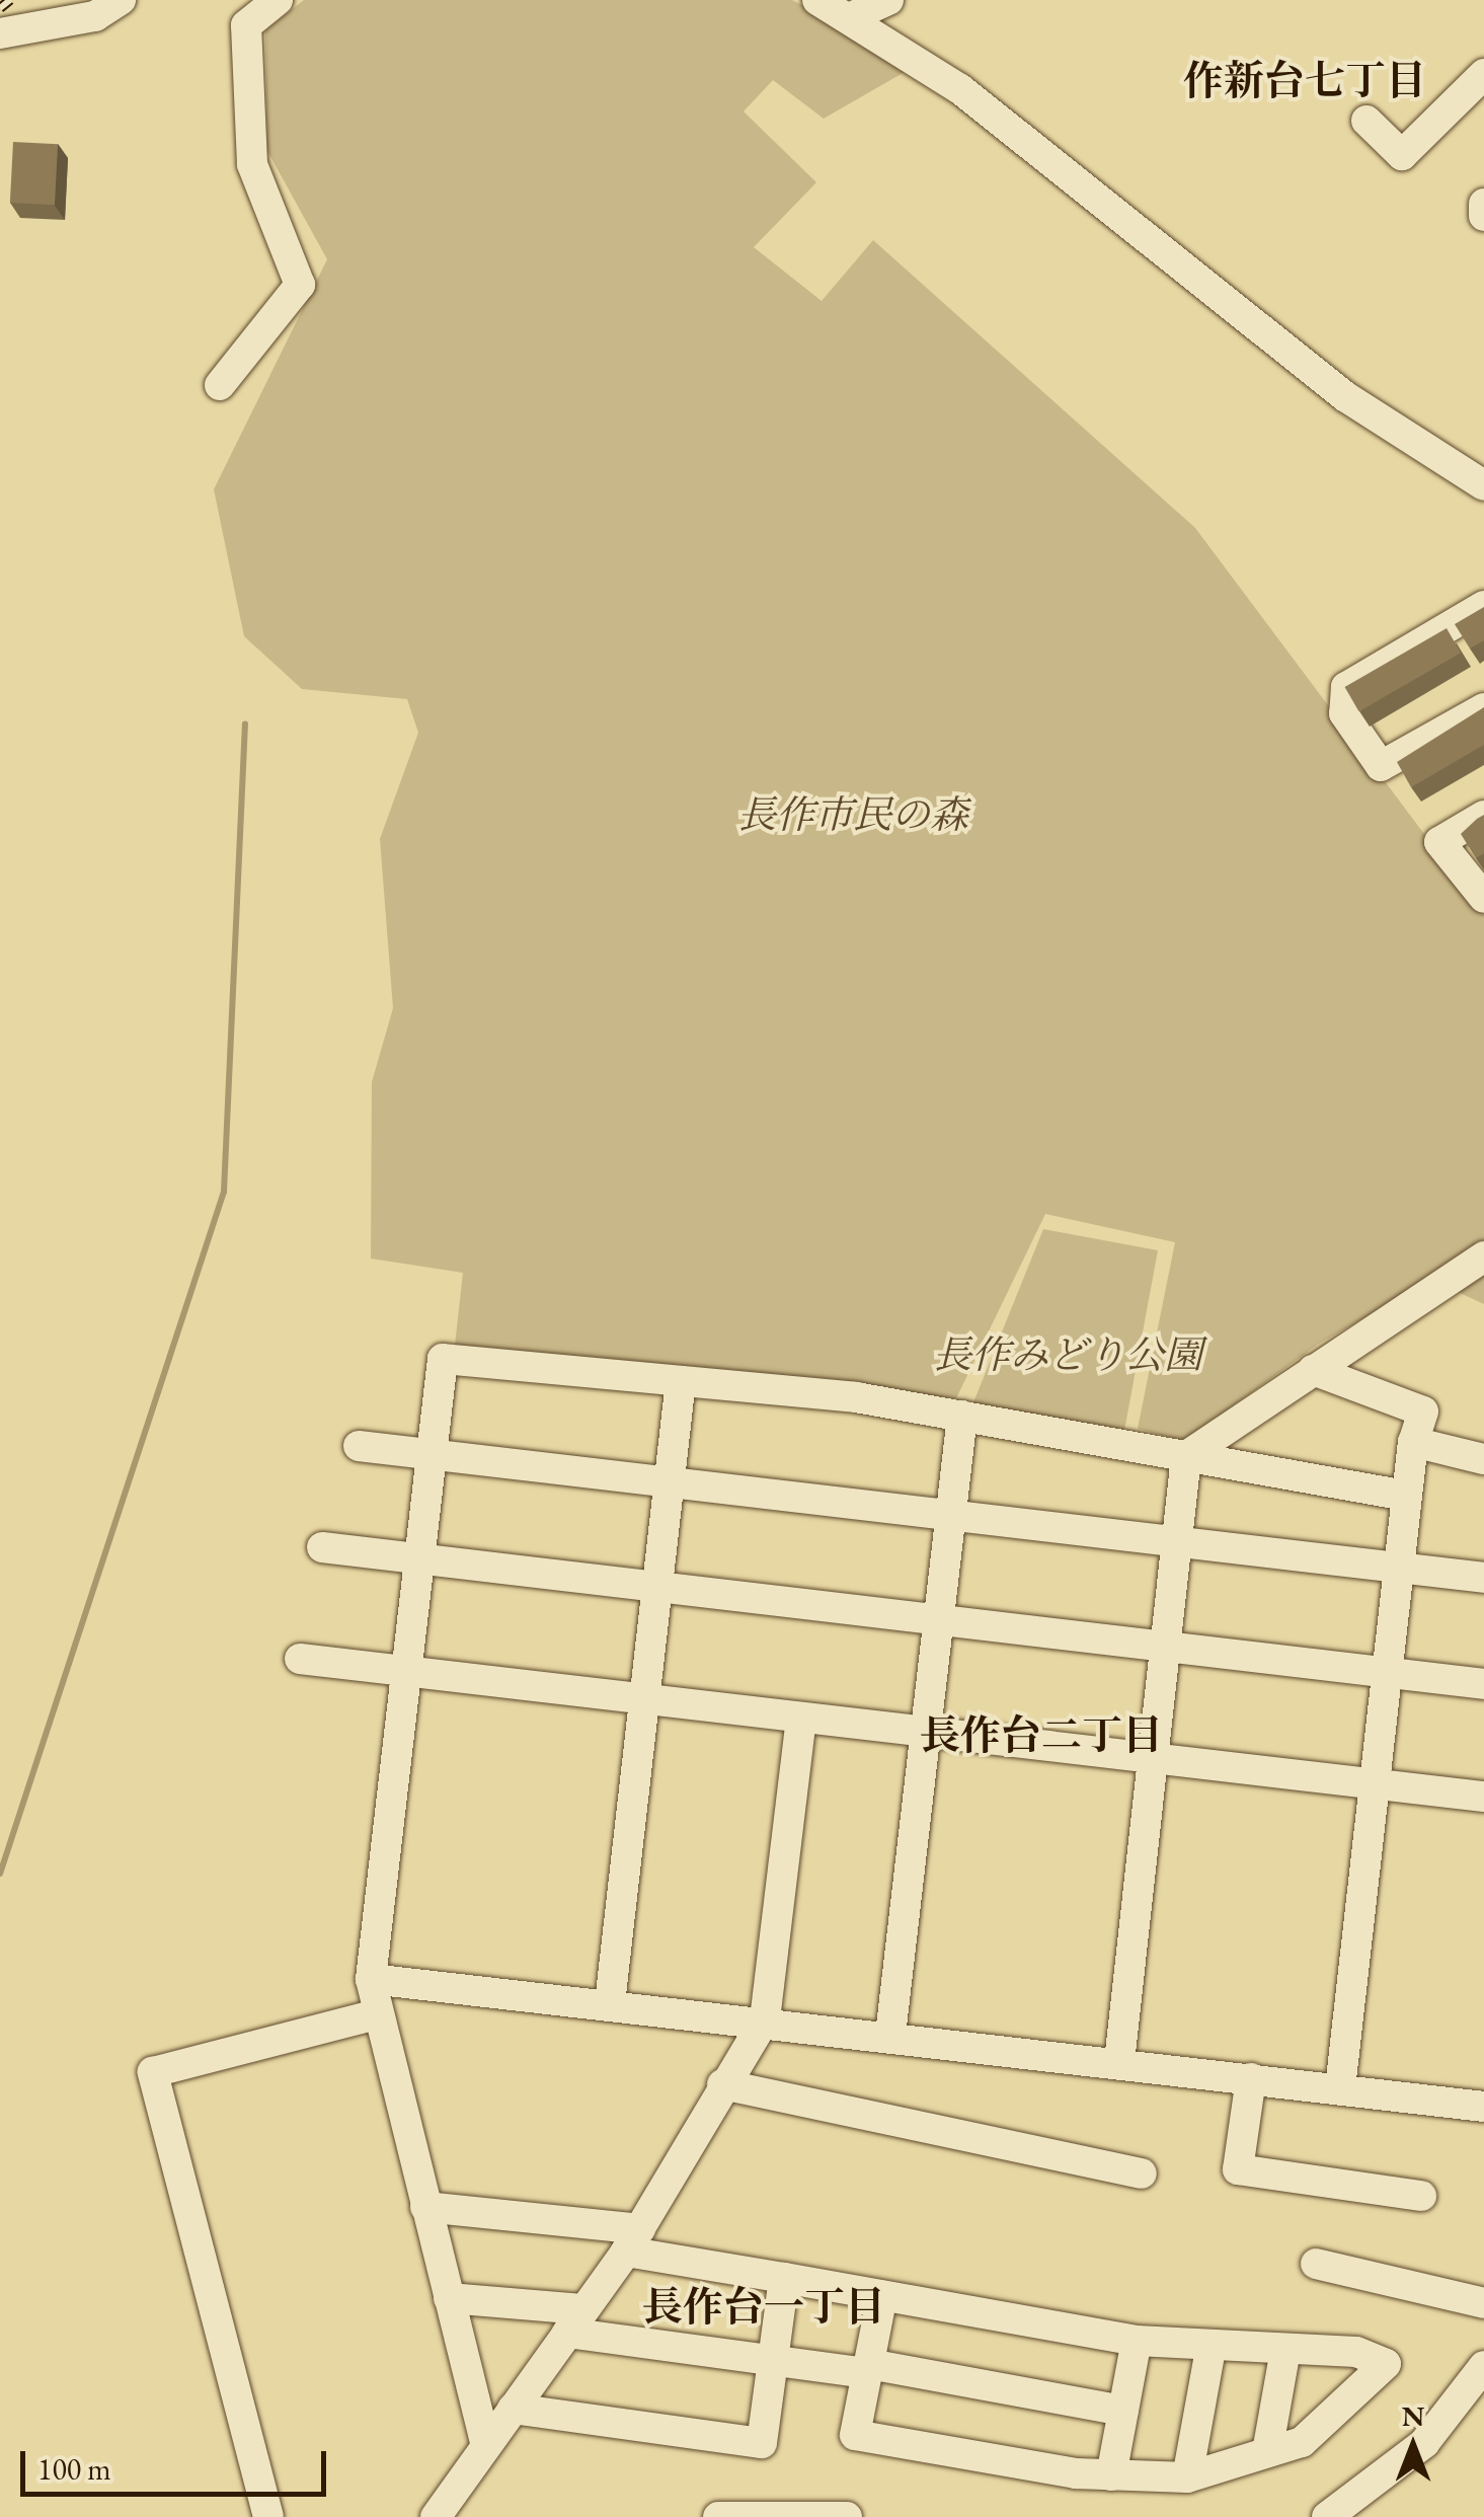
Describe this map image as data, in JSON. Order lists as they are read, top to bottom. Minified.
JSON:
{"districts":["作新台七丁目","長作台二丁目","長作台一丁目"],"parks":["長作市民の森","長作みどり公園"],"scale_bar":"100 m","north":"top"}
